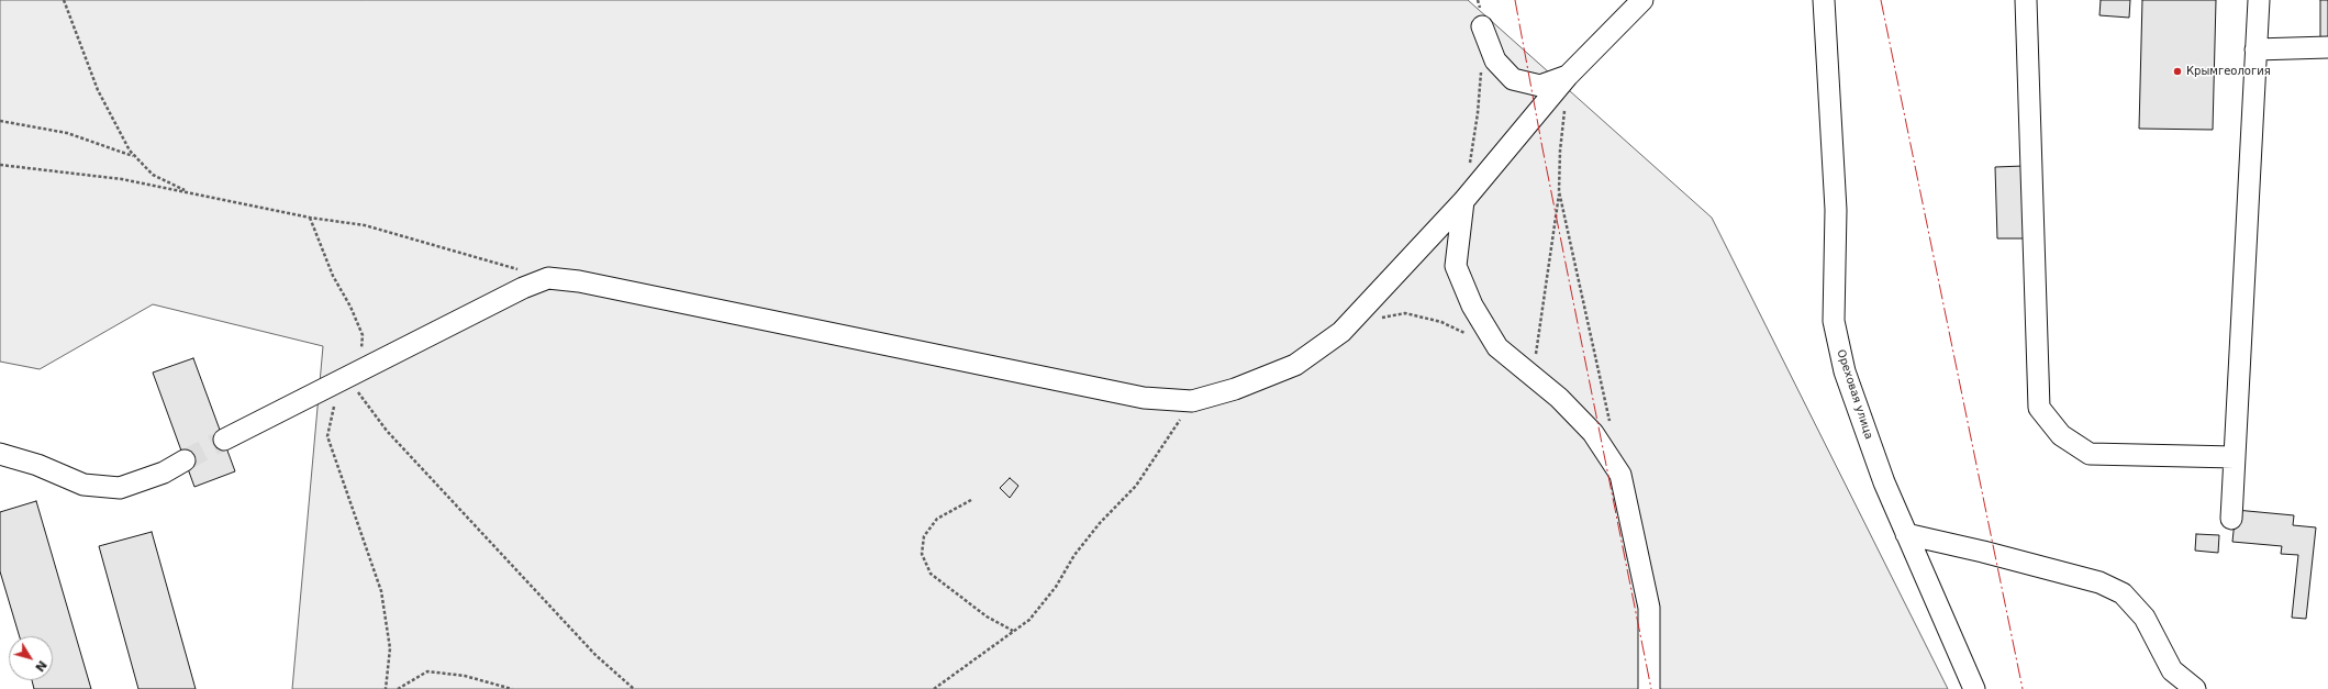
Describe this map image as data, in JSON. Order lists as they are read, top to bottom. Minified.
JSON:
{"streets":{"street":["Ореховая улица"]},"places":["Крымгеология"],"north":"bottom right"}
